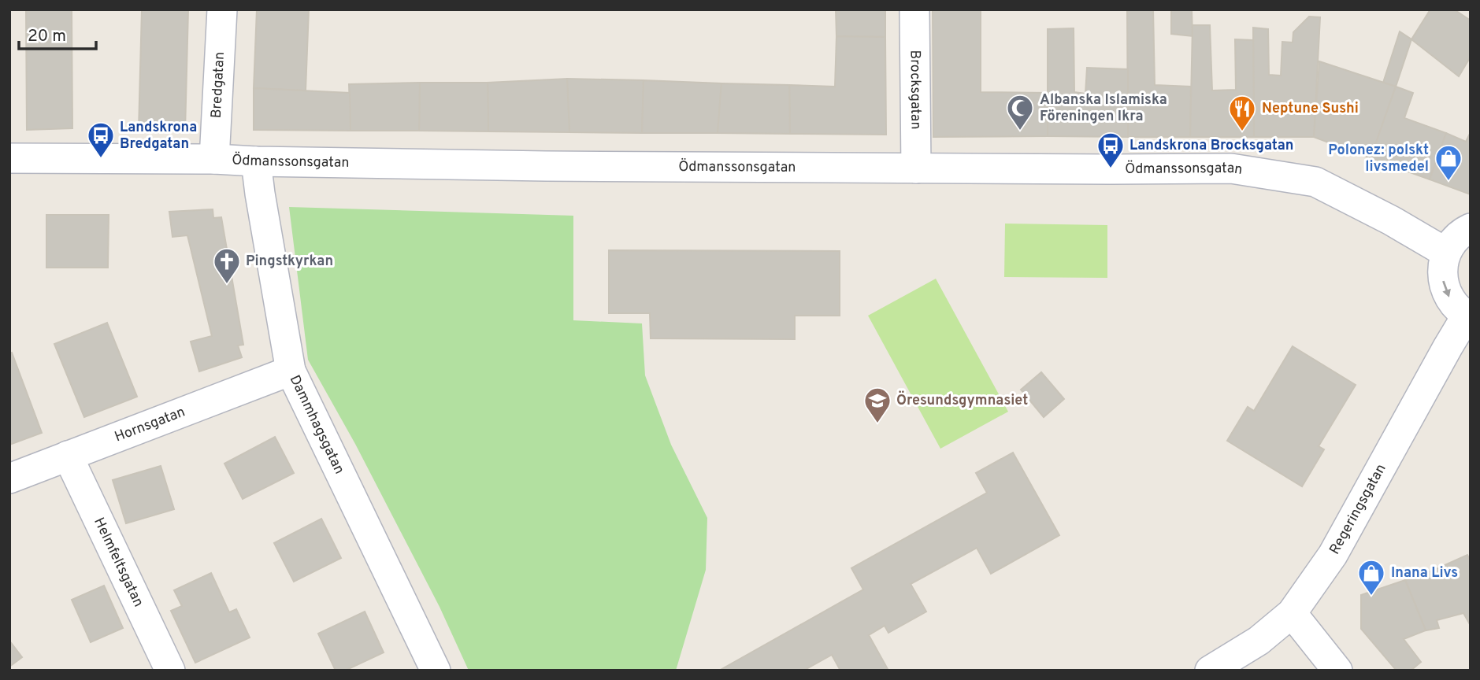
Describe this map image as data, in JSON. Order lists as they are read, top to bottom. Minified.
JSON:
{"streets":{"street":["Bredgatan","Brocksgatan","Ödmanssonsgatan","Hornsgatan","Dammhagsgatan","Regeringsgatan","Helmfeltsgatan"]},"crossings":[["Bredgatan","Ödmanssonsgatan"],["Brocksgatan","Ödmanssonsgatan"],["Ödmanssonsgatan","Dammhagsgatan"],["Hornsgatan","Dammhagsgatan"],["Hornsgatan","Helmfeltsgatan"]],"places":{"mosque":["Albanska Islamiska Föreningen Ikra"],"restaurant":["Neptune Sushi"],"bus stop":["Landskrona Bredgatan","Landskrona Brocksgatan"],"shop":["Polonez: polskt livsmedel","Inana Livs"],"church":["Pingstkyrkan"],"school or university":["Öresundsgymnasiet"]},"scale_bar":"20 m"}
